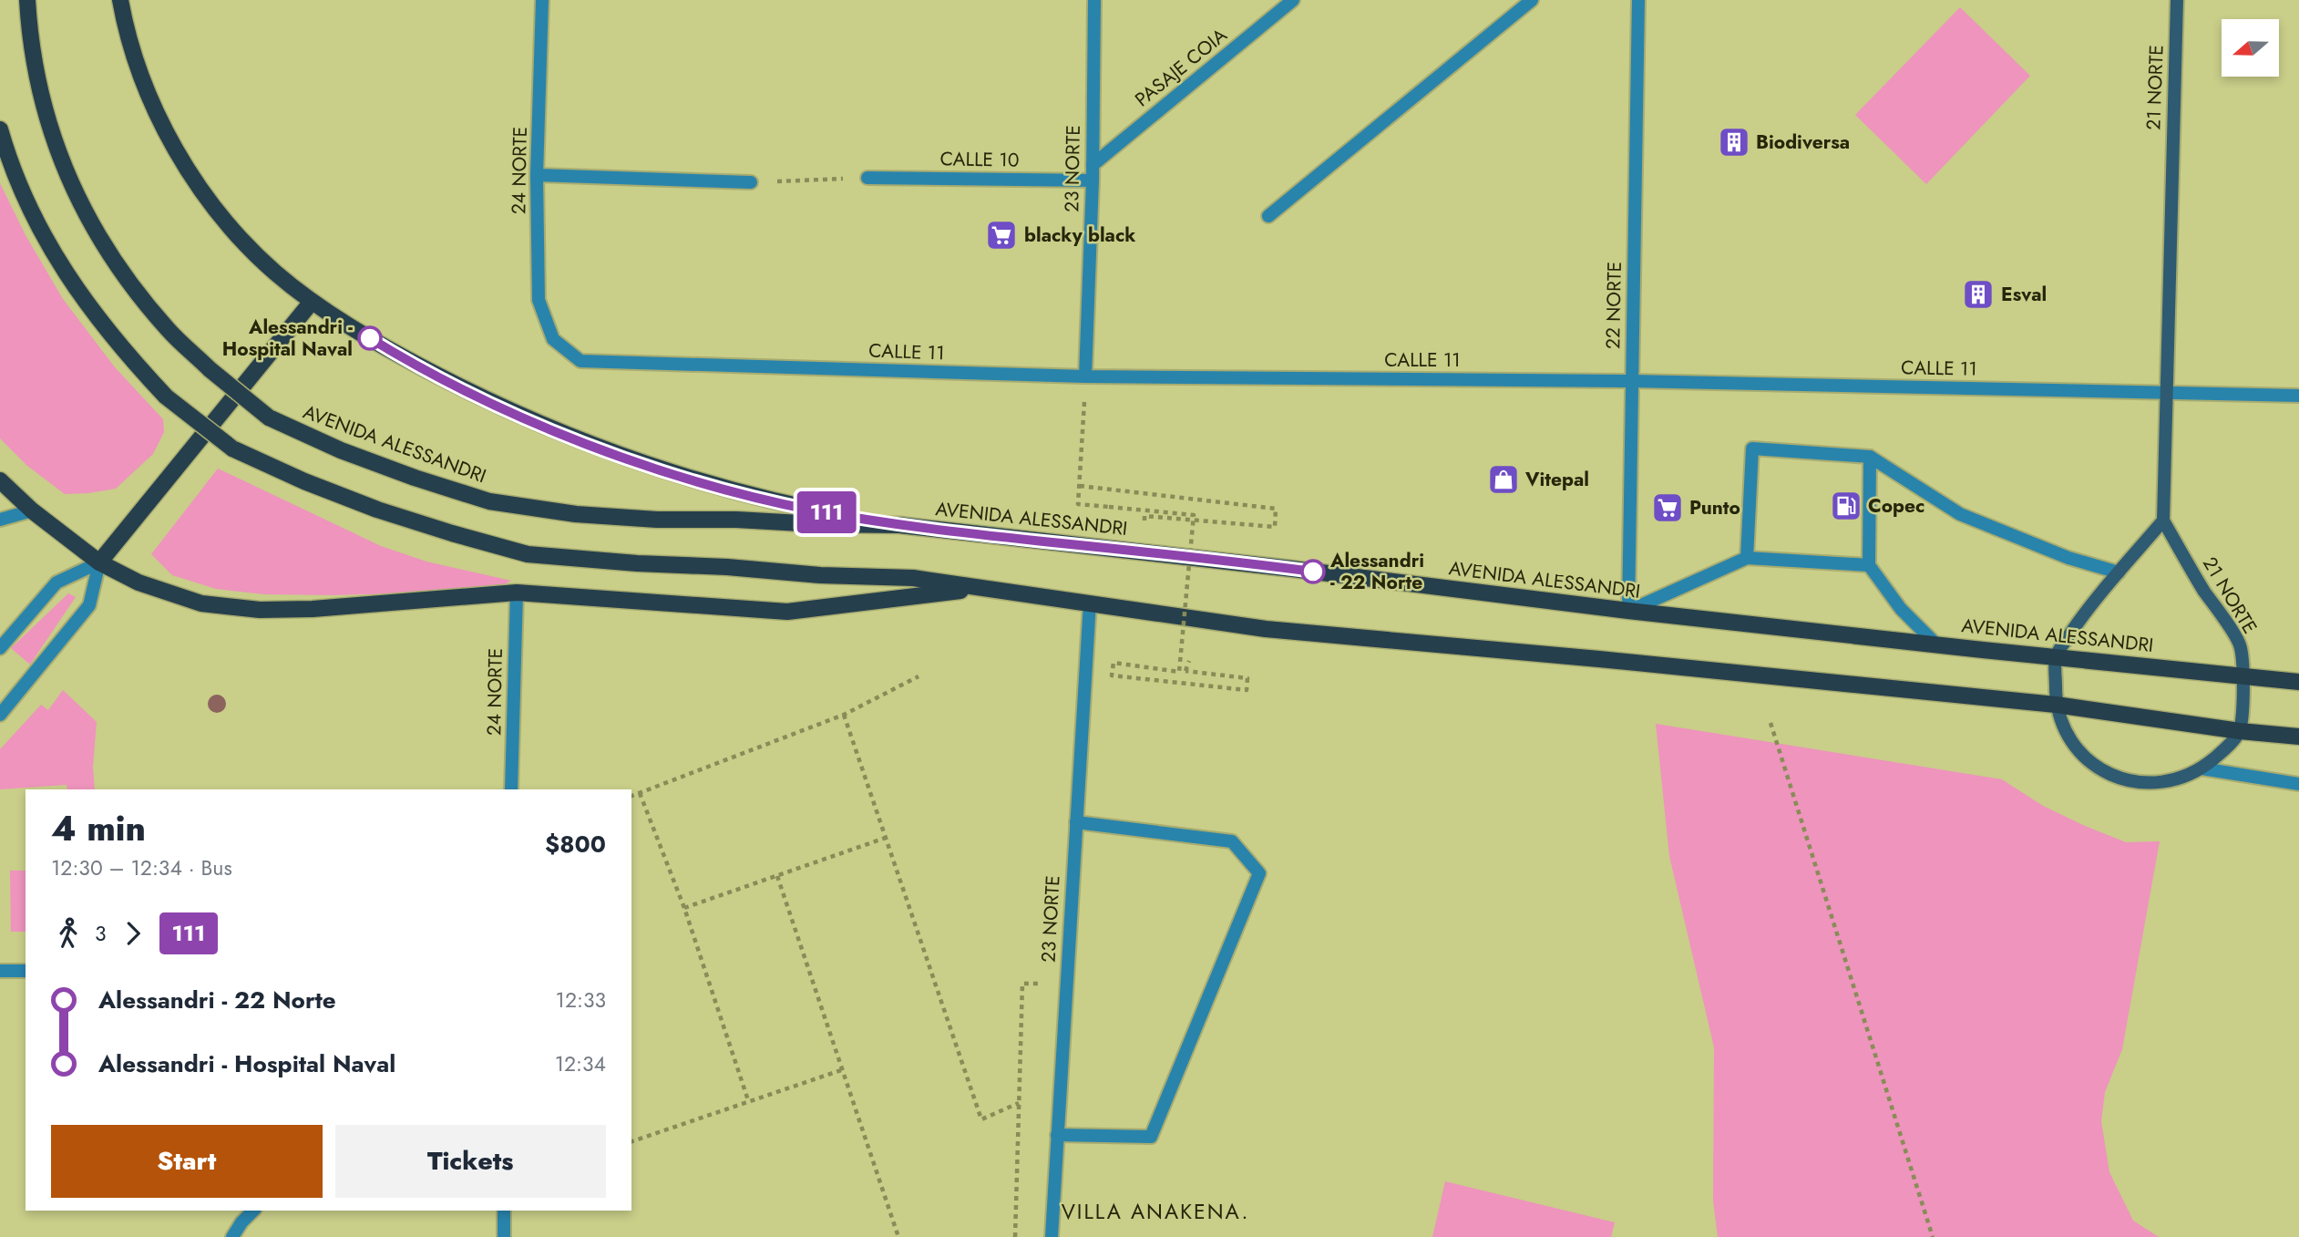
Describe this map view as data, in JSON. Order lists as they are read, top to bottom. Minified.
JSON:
{"streets":{"main road":["AVENIDA ALESSANDRI"],"street":["PASAJE COIA","21 NORTE","CALLE 10","23 NORTE","24 NORTE","22 NORTE","CALLE 11"]},"crossings":[["PASAJE COIA","23 NORTE"],["21 NORTE","CALLE 11"],["21 NORTE","AVENIDA ALESSANDRI"],["CALLE 10","23 NORTE"],["23 NORTE","CALLE 11"],["24 NORTE","CALLE 11"],["22 NORTE","CALLE 11"],["22 NORTE","AVENIDA ALESSANDRI"]],"districts":["VILLA ANAKENA."],"places":{"building":["Biodiversa","Esval"],"supermarket":["blacky black","Punto"],"other":["Alessandri - Hospital Naval","Alessandri - 22 Norte"],"shop":["Vitepal"],"fuel station":["Copec"]},"lines":["bus line 111"],"north":"left","page":{"on_map":"111","heading":["4 min","12:30 – 12:34 · Bus","$800"],"legs":["3","111"],"list":[{"name":"Alessandri - 22 Norte","value":"12:33"},{"name":"Alessandri - Hospital Naval","value":"12:34"}],"buttons":["Start","Tickets"]}}
